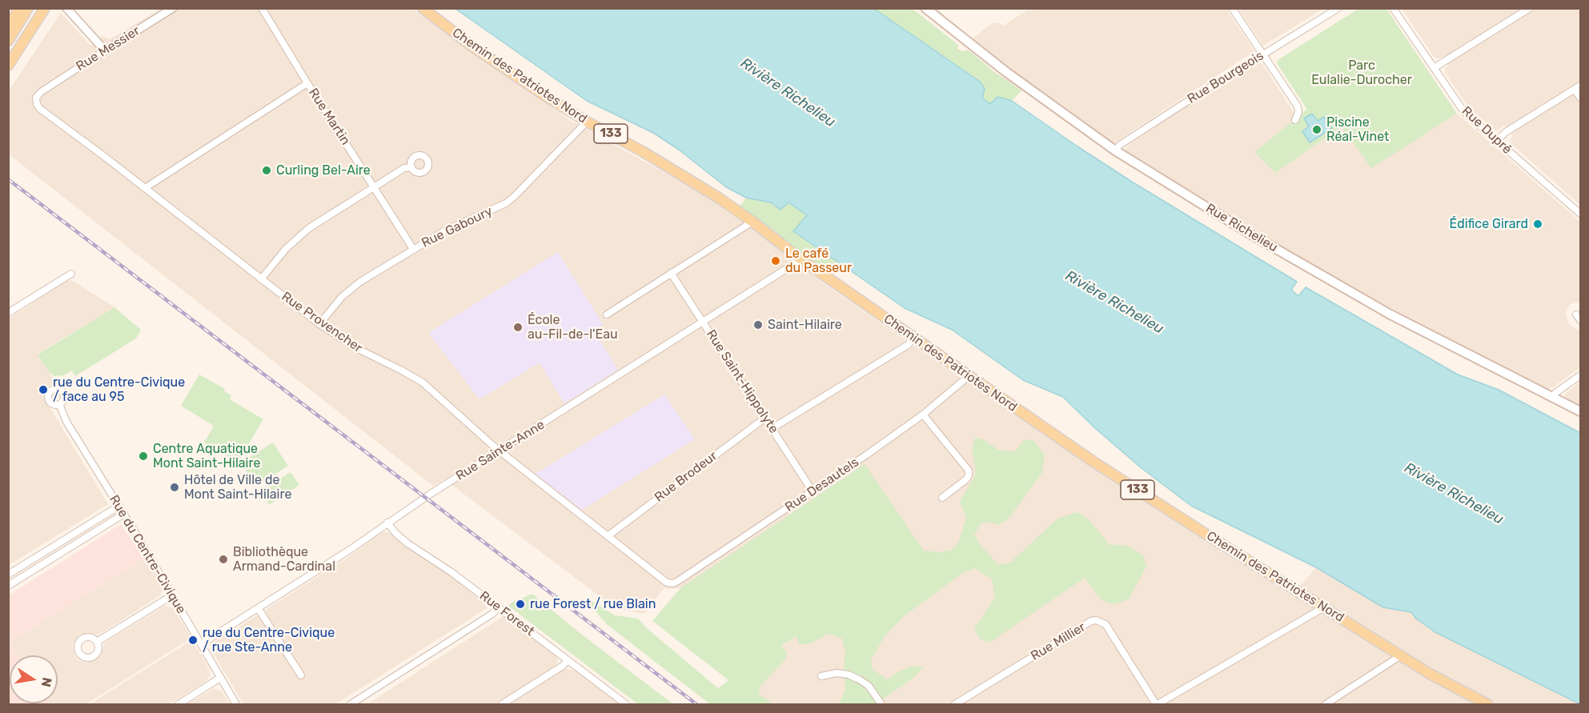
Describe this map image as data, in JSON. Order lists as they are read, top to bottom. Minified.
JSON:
{"streets":{"main road":["Chemin des Patriotes Nord","133","Rue Richelieu"],"street":["Rue Messier","Rue Bourgeois","Rue Martin","Rue Dupré","Rue Gaboury","Rue Provencher","Rue Saint-Hippolyte","Rue Sainte-Anne","Rue Brodeur","Rue Desautels","Rue du Centre-Civique","Rue Forest","Rue Millier"]},"crossings":[["Rue Messier","Rue Provencher"],["Chemin des Patriotes Nord","Rue Gaboury"],["Chemin des Patriotes Nord","Rue Sainte-Anne"],["Chemin des Patriotes Nord","Rue Desautels"],["Rue Bourgeois","Rue Richelieu"],["Rue Martin","Rue Gaboury"],["Rue Gaboury","Rue Provencher"],["Rue Provencher","Rue Sainte-Anne"],["Rue Provencher","Rue Brodeur"],["Rue Provencher","Rue Desautels"],["Rue Saint-Hippolyte","Rue Sainte-Anne"],["Rue Saint-Hippolyte","Rue Brodeur"],["Rue Saint-Hippolyte","Rue Desautels"],["Rue Sainte-Anne","Rue du Centre-Civique"],["Rue Sainte-Anne","Rue Forest"]],"water":["Rivière Richelieu"],"parks":["Parc Eulalie-Durocher"],"places":["Piscine Réal-Vinet","Curling Bel-Aire","Édifice Girard","Le café du Passeur","Saint-Hilaire","École au-Fil-de-l'Eau","rue du Centre-Civique / face au 95","Centre Aquatique Mont Saint-Hilaire","Hôtel de Ville de Mont Saint-Hilaire","Bibliothèque Armand-Cardinal","rue Forest / rue Blain","rue du Centre-Civique / rue Ste-Anne"],"north":"right"}
